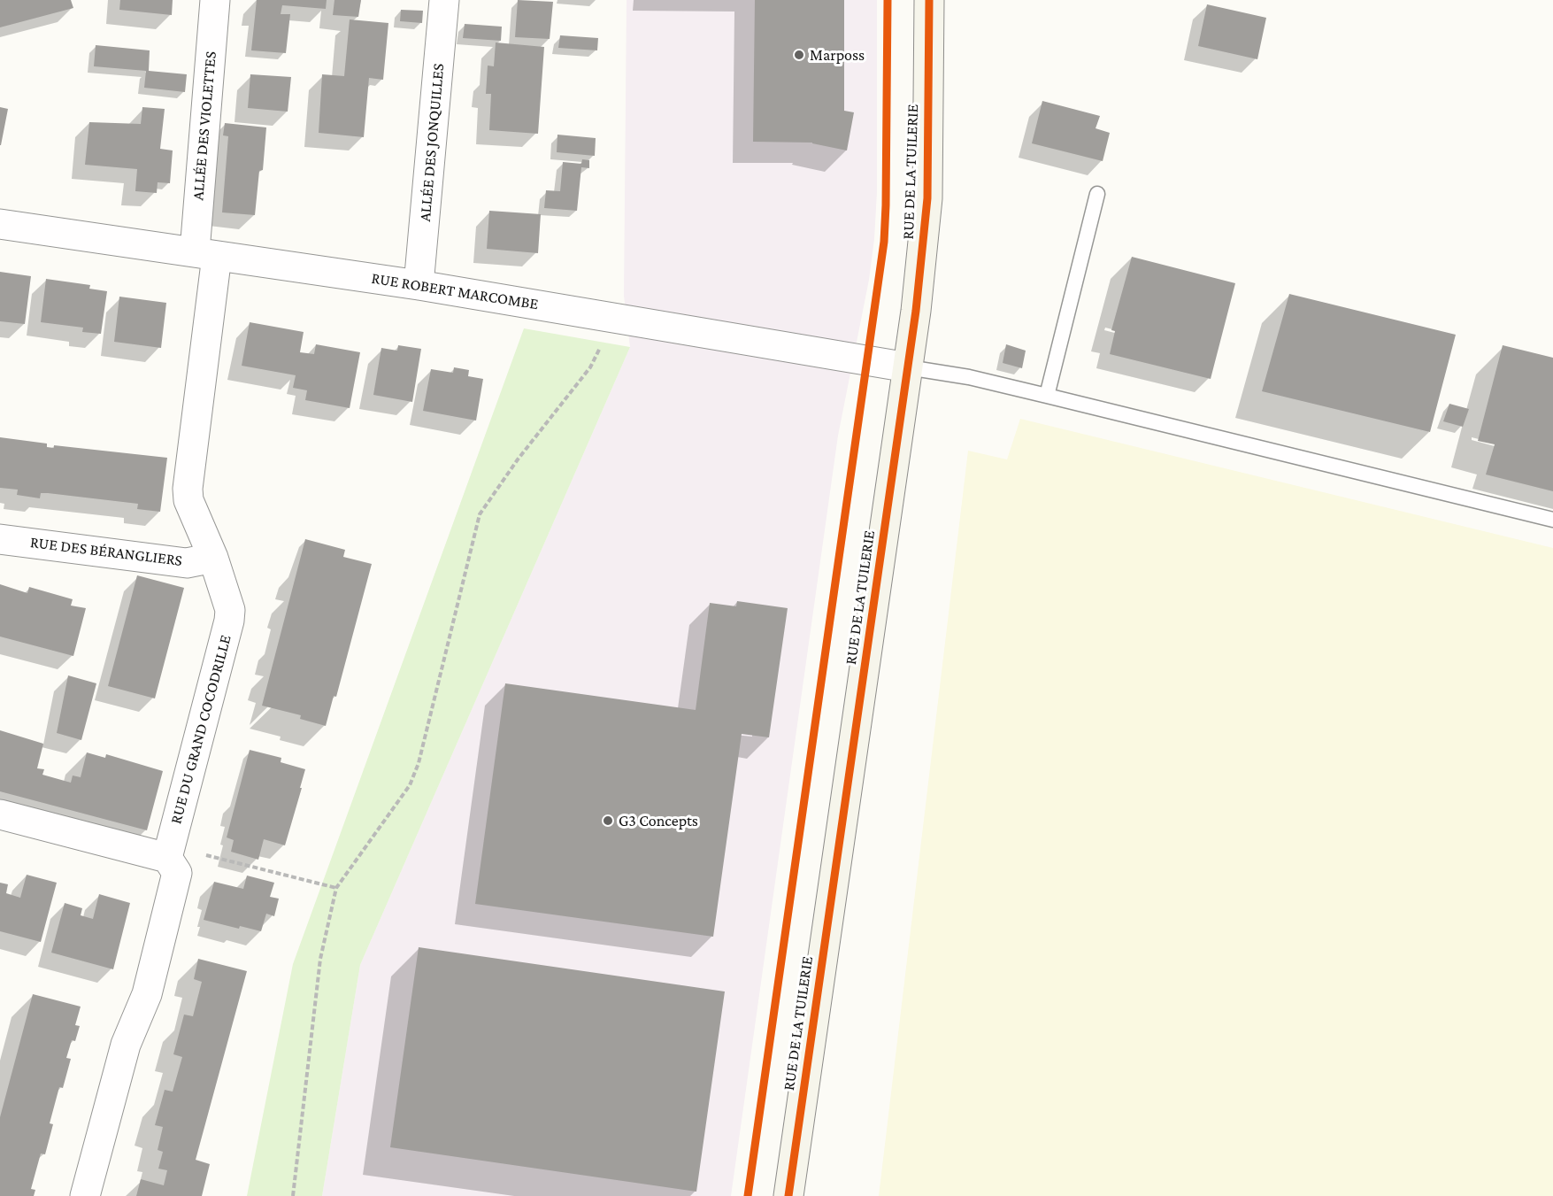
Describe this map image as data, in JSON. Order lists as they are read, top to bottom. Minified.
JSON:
{"streets":{"street":["ALLÉE DES VIOLETTES","ALLÉE DES JONQUILLES","RUE DE LA TUILERIE","RUE ROBERT MARCOMBE","RUE DES BÉRANGLIERS","RUE DU GRAND COCODRILLE"]},"crossings":[["ALLÉE DES VIOLETTES","RUE ROBERT MARCOMBE"],["ALLÉE DES VIOLETTES","RUE DU GRAND COCODRILLE"],["ALLÉE DES JONQUILLES","RUE ROBERT MARCOMBE"],["RUE DE LA TUILERIE","RUE ROBERT MARCOMBE"],["RUE ROBERT MARCOMBE","RUE DU GRAND COCODRILLE"],["RUE DES BÉRANGLIERS","RUE DU GRAND COCODRILLE"]],"places":["Marposs","G3 Concepts"]}
